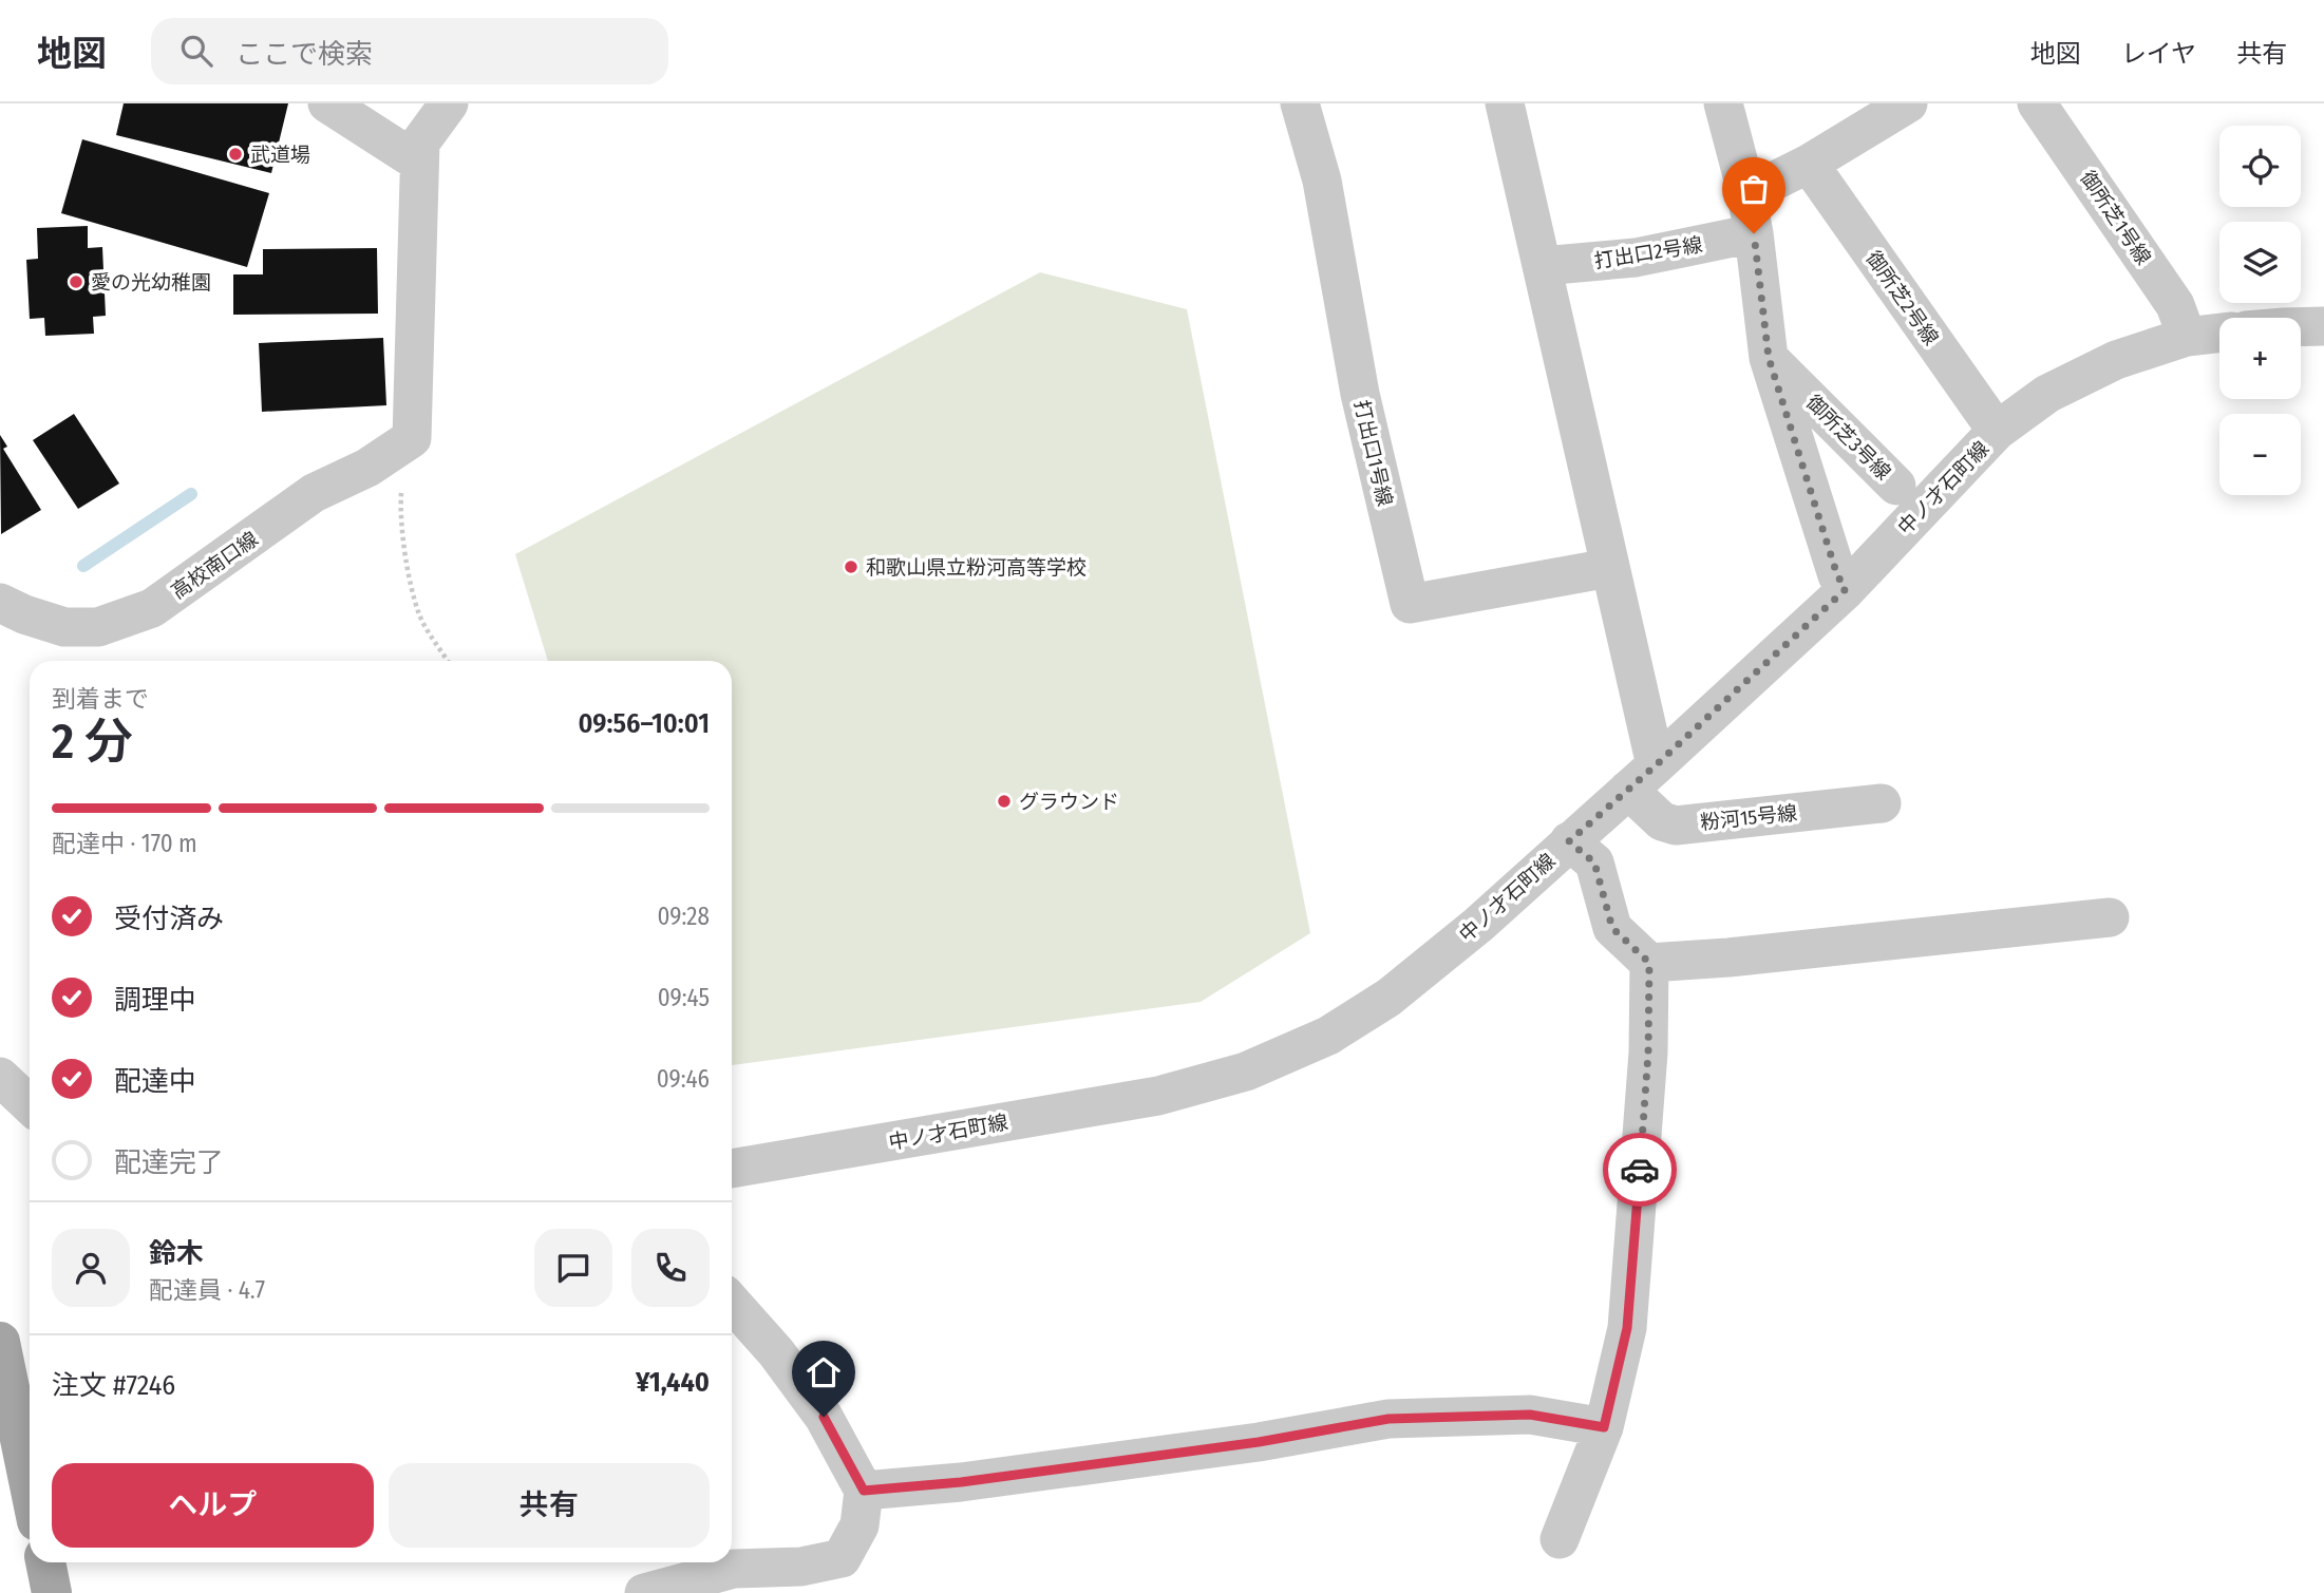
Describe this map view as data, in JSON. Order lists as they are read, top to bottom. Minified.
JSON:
{"streets":{"street":["御所芝1号線","打出口2号線","御所芝2号線","御所芝3号線","打出口1号線","中ノ才石町線","高校南口線","粉河15号線"]},"crossings":[["御所芝1号線","中ノ才石町線"],["御所芝2号線","中ノ才石町線"],["中ノ才石町線","粉河15号線"]],"places":["武道場","愛の光幼稚園","和歌山県立粉河高等学校","グラウンド"],"page":{"header":"地図","search":"ここで検索","nav":["地図","レイヤ","共有"],"map_buttons":["+","−"],"heading":["2 分","到着まで","09:56–10:01"],"panel":["鈴木","配達員 · 4.7","注文 #7246","¥1,440"],"bar":"配達中 · 170 m","list":[["受付済み","09:28"],["調理中","09:45"],["配達中","09:46"],"配達完了"],"buttons":["ヘルプ","共有"]}}
